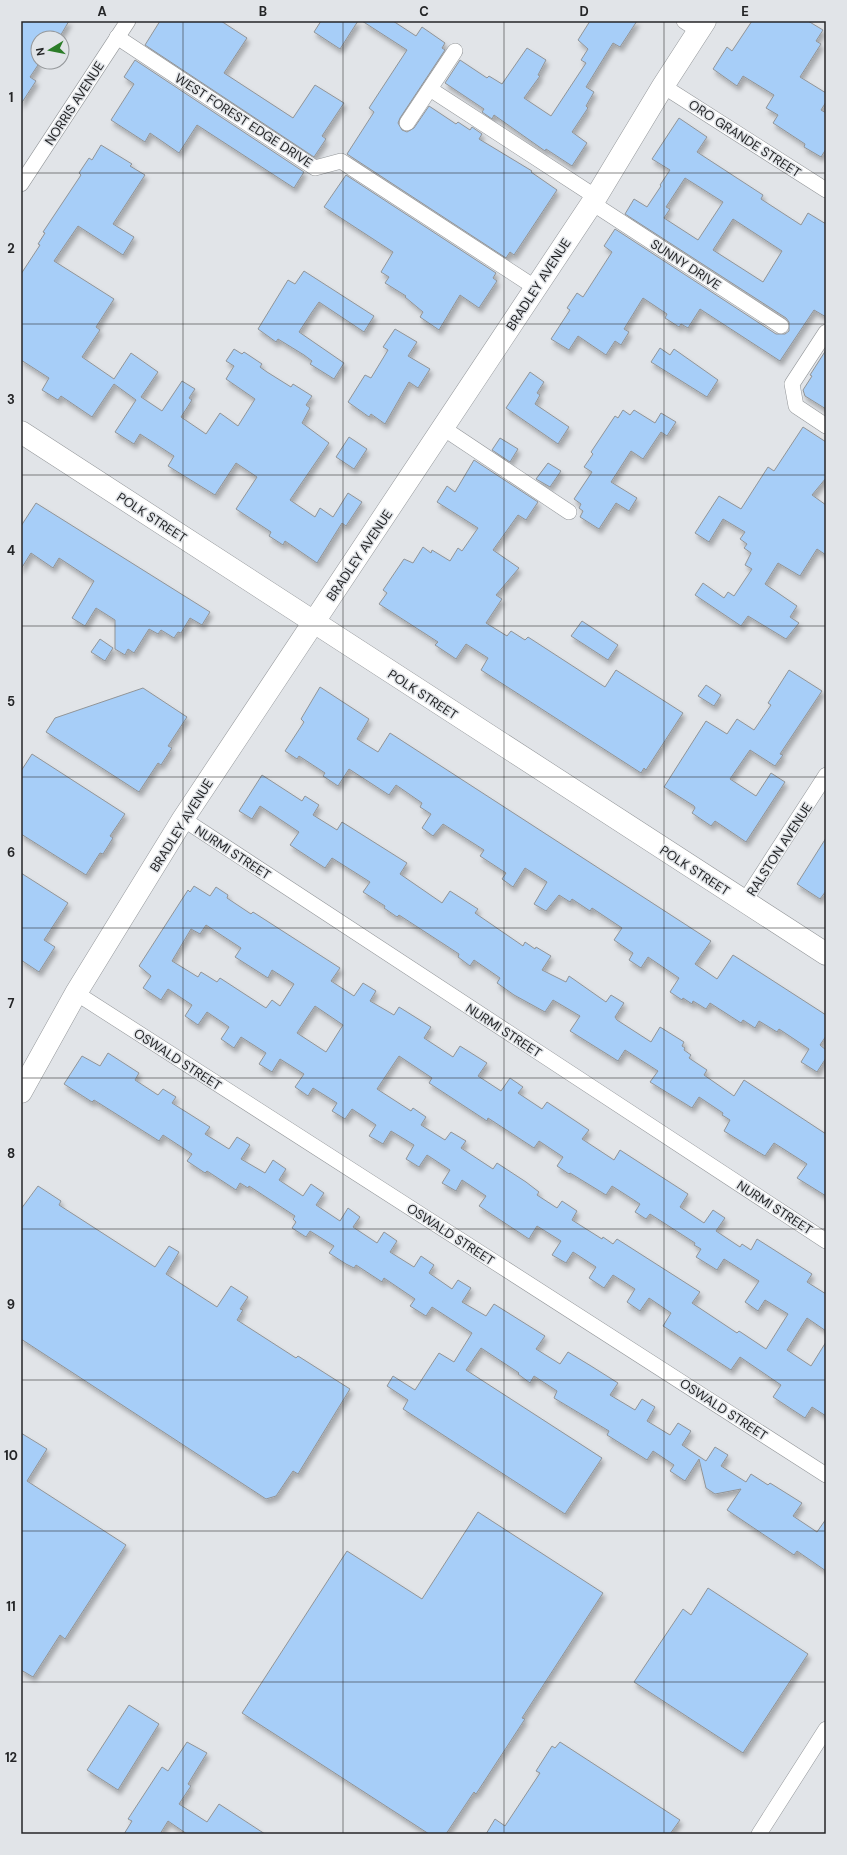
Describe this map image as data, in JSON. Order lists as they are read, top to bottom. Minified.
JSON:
{"streets":{"street":["NORRIS AVENUE","WEST FOREST EDGE DRIVE","ORO GRANDE STREET","SUNNY DRIVE","BRADLEY AVENUE","POLK STREET","RALSTON AVENUE","NURMI STREET","OSWALD STREET"]},"crossings":[["NORRIS AVENUE","WEST FOREST EDGE DRIVE"],["WEST FOREST EDGE DRIVE","BRADLEY AVENUE"],["ORO GRANDE STREET","BRADLEY AVENUE"],["SUNNY DRIVE","BRADLEY AVENUE"],["BRADLEY AVENUE","POLK STREET"],["BRADLEY AVENUE","NURMI STREET"],["BRADLEY AVENUE","OSWALD STREET"],["POLK STREET","RALSTON AVENUE"]],"north":"left","grid":{"columns":["A","B","C","D","E"],"rows":["1","2","3","4","5","6","7","8","9","10","11","12"]}}
